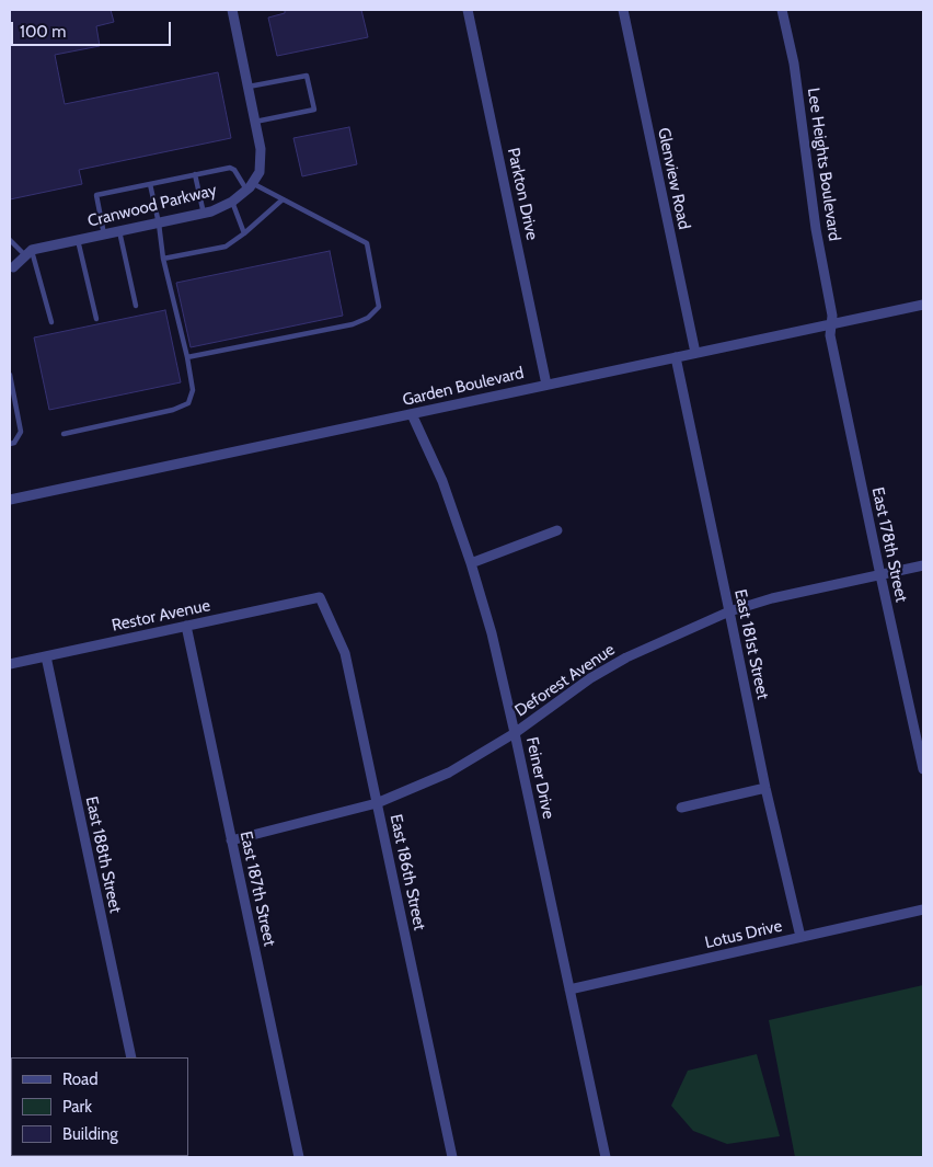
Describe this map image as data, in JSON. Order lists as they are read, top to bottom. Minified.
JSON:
{"streets":{"street":["Lee Heights Boulevard","Glenview Road","Parkton Drive","Cranwood Parkway","Garden Boulevard","East 178th Street","Restor Avenue","East 181st Street","Deforest Avenue","Feiner Drive","East 188th Street","East 186th Street","East 187th Street","Lotus Drive"]},"crossings":[["Lee Heights Boulevard","Garden Boulevard"],["Lee Heights Boulevard","East 178th Street"],["Glenview Road","Garden Boulevard"],["Parkton Drive","Garden Boulevard"],["Garden Boulevard","East 178th Street"],["Garden Boulevard","East 181st Street"],["Garden Boulevard","Feiner Drive"],["East 178th Street","Deforest Avenue"],["Restor Avenue","East 188th Street"],["Restor Avenue","East 186th Street"],["Restor Avenue","East 187th Street"],["East 181st Street","Deforest Avenue"],["East 181st Street","Lotus Drive"],["Deforest Avenue","Feiner Drive"],["Deforest Avenue","East 186th Street"],["Deforest Avenue","East 187th Street"],["Feiner Drive","Lotus Drive"]],"legend":["Road","Park","Building"],"scale_bar":"100 m"}
